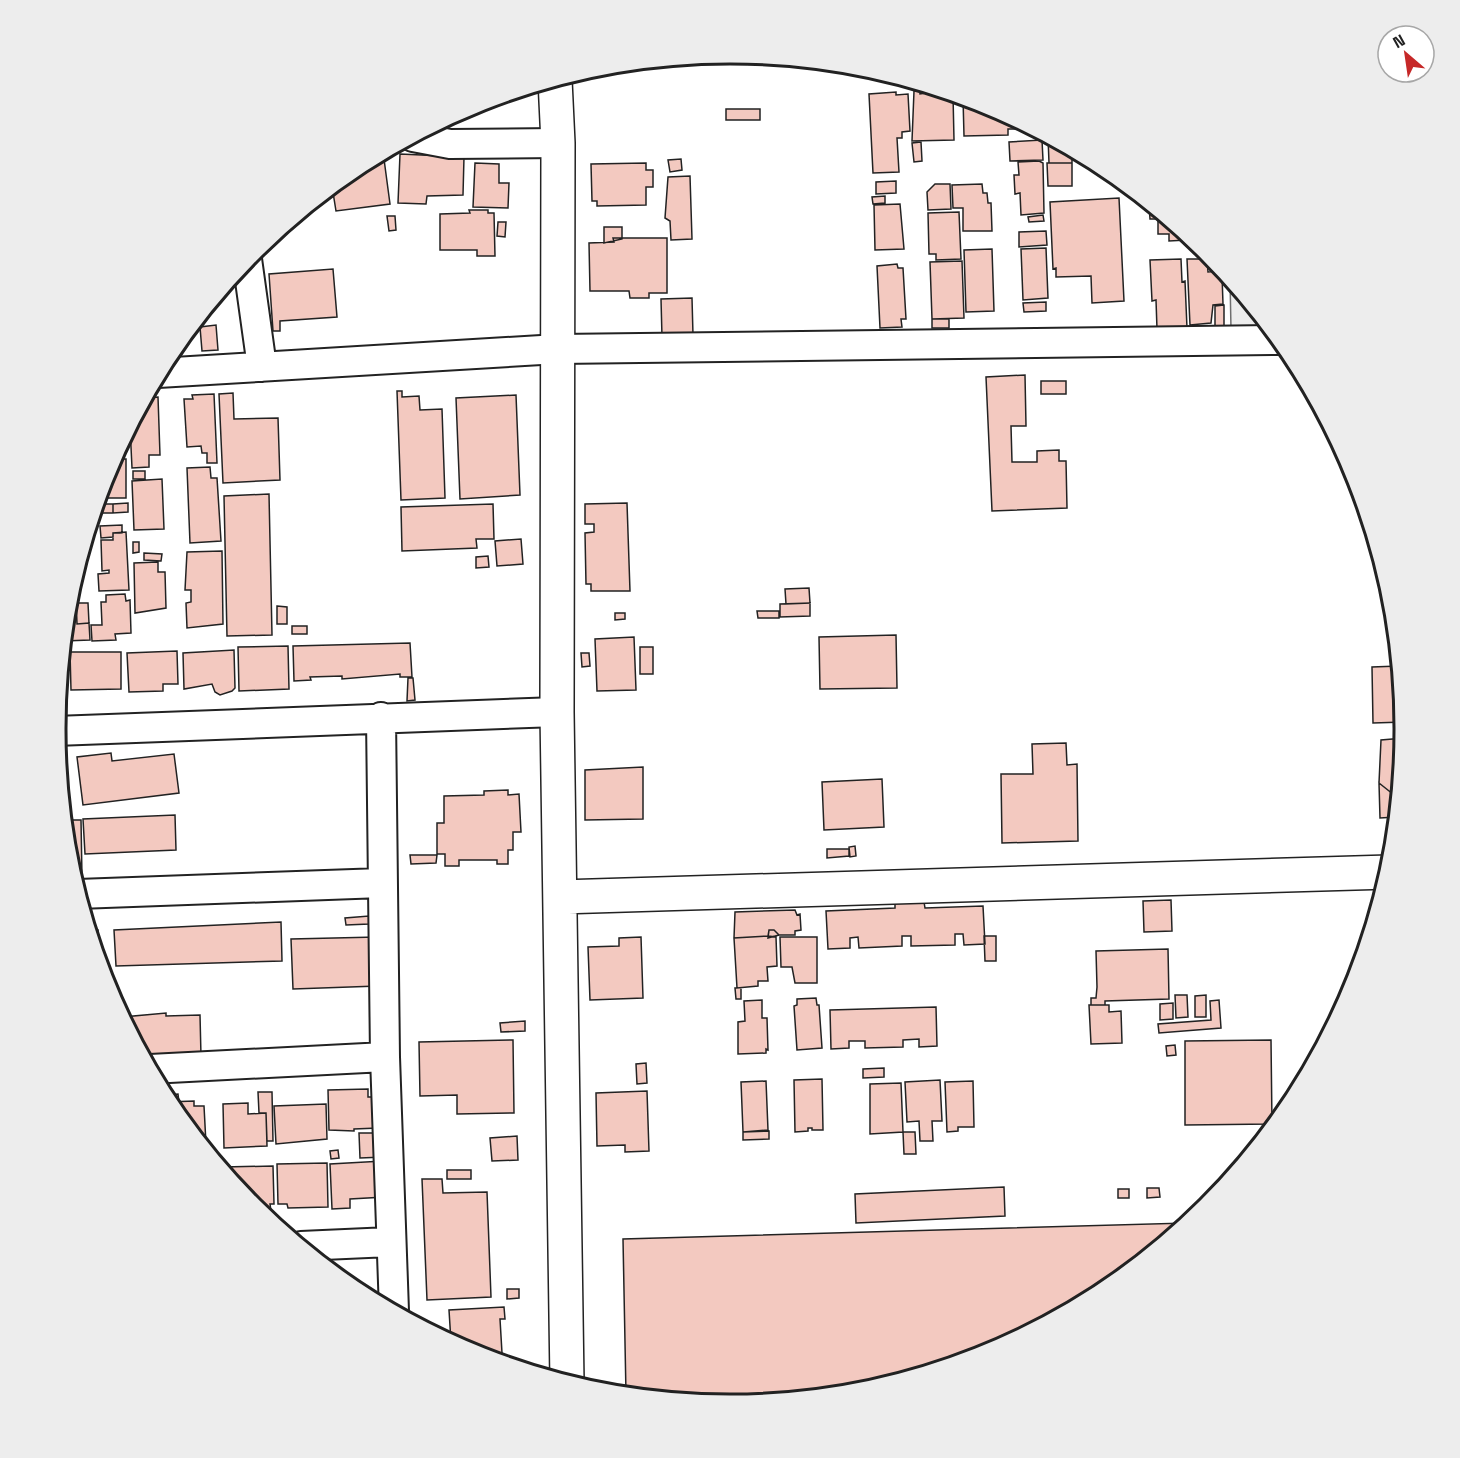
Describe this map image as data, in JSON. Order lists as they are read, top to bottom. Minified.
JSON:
{"north":"top left"}
